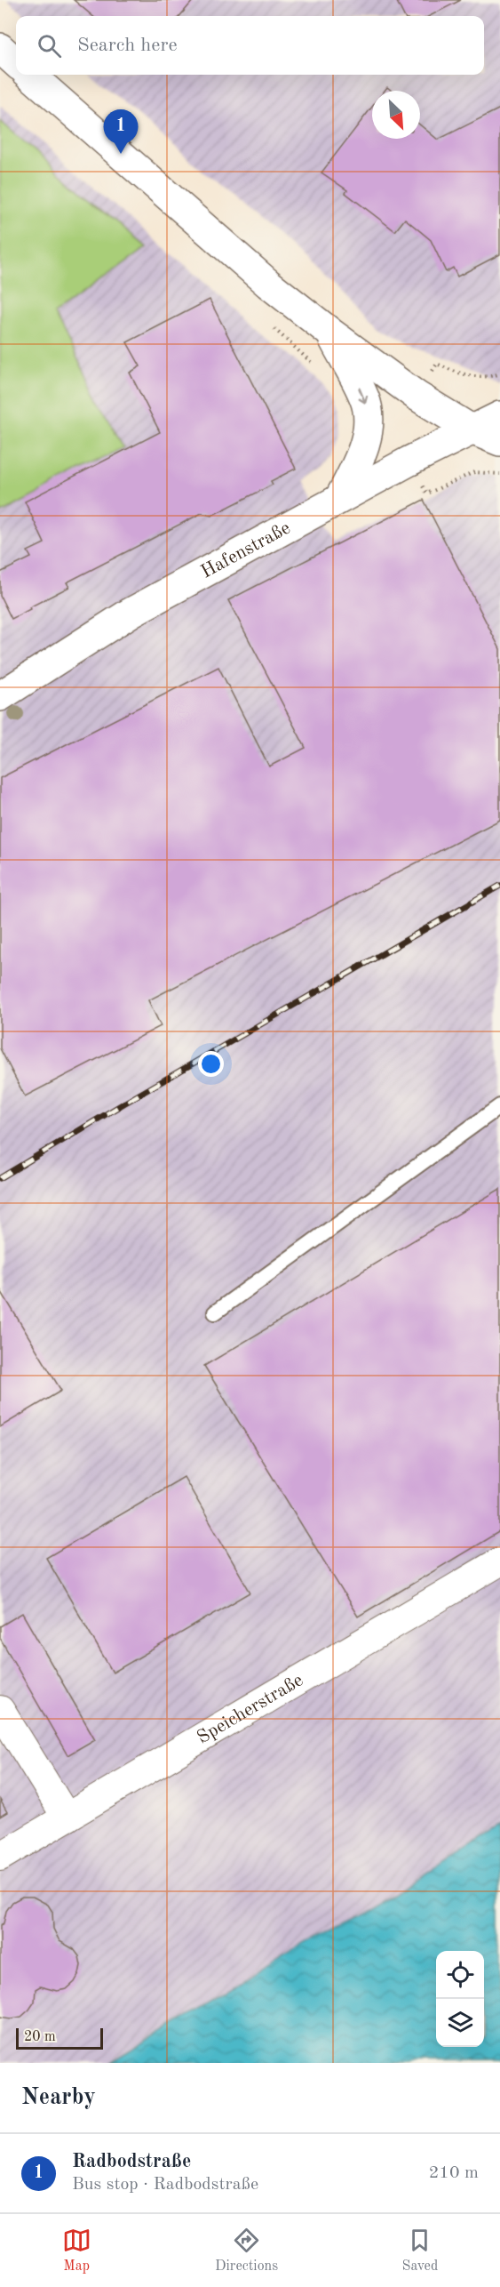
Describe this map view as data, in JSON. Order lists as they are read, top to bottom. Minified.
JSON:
{"streets":{"main road":["Hafenstraße"],"street":["Speicherstraße"]},"scale_bar":"20 m","north":"bottom right","page":{"search":"Search here","pins":"1","scale":"20 m","heading":"Nearby","list":[{"mark":"1","name":"Radbodstraße","note":"Bus stop · Radbodstraße","value":"210 m"}],"nav":["Map","Directions","Saved"]}}
